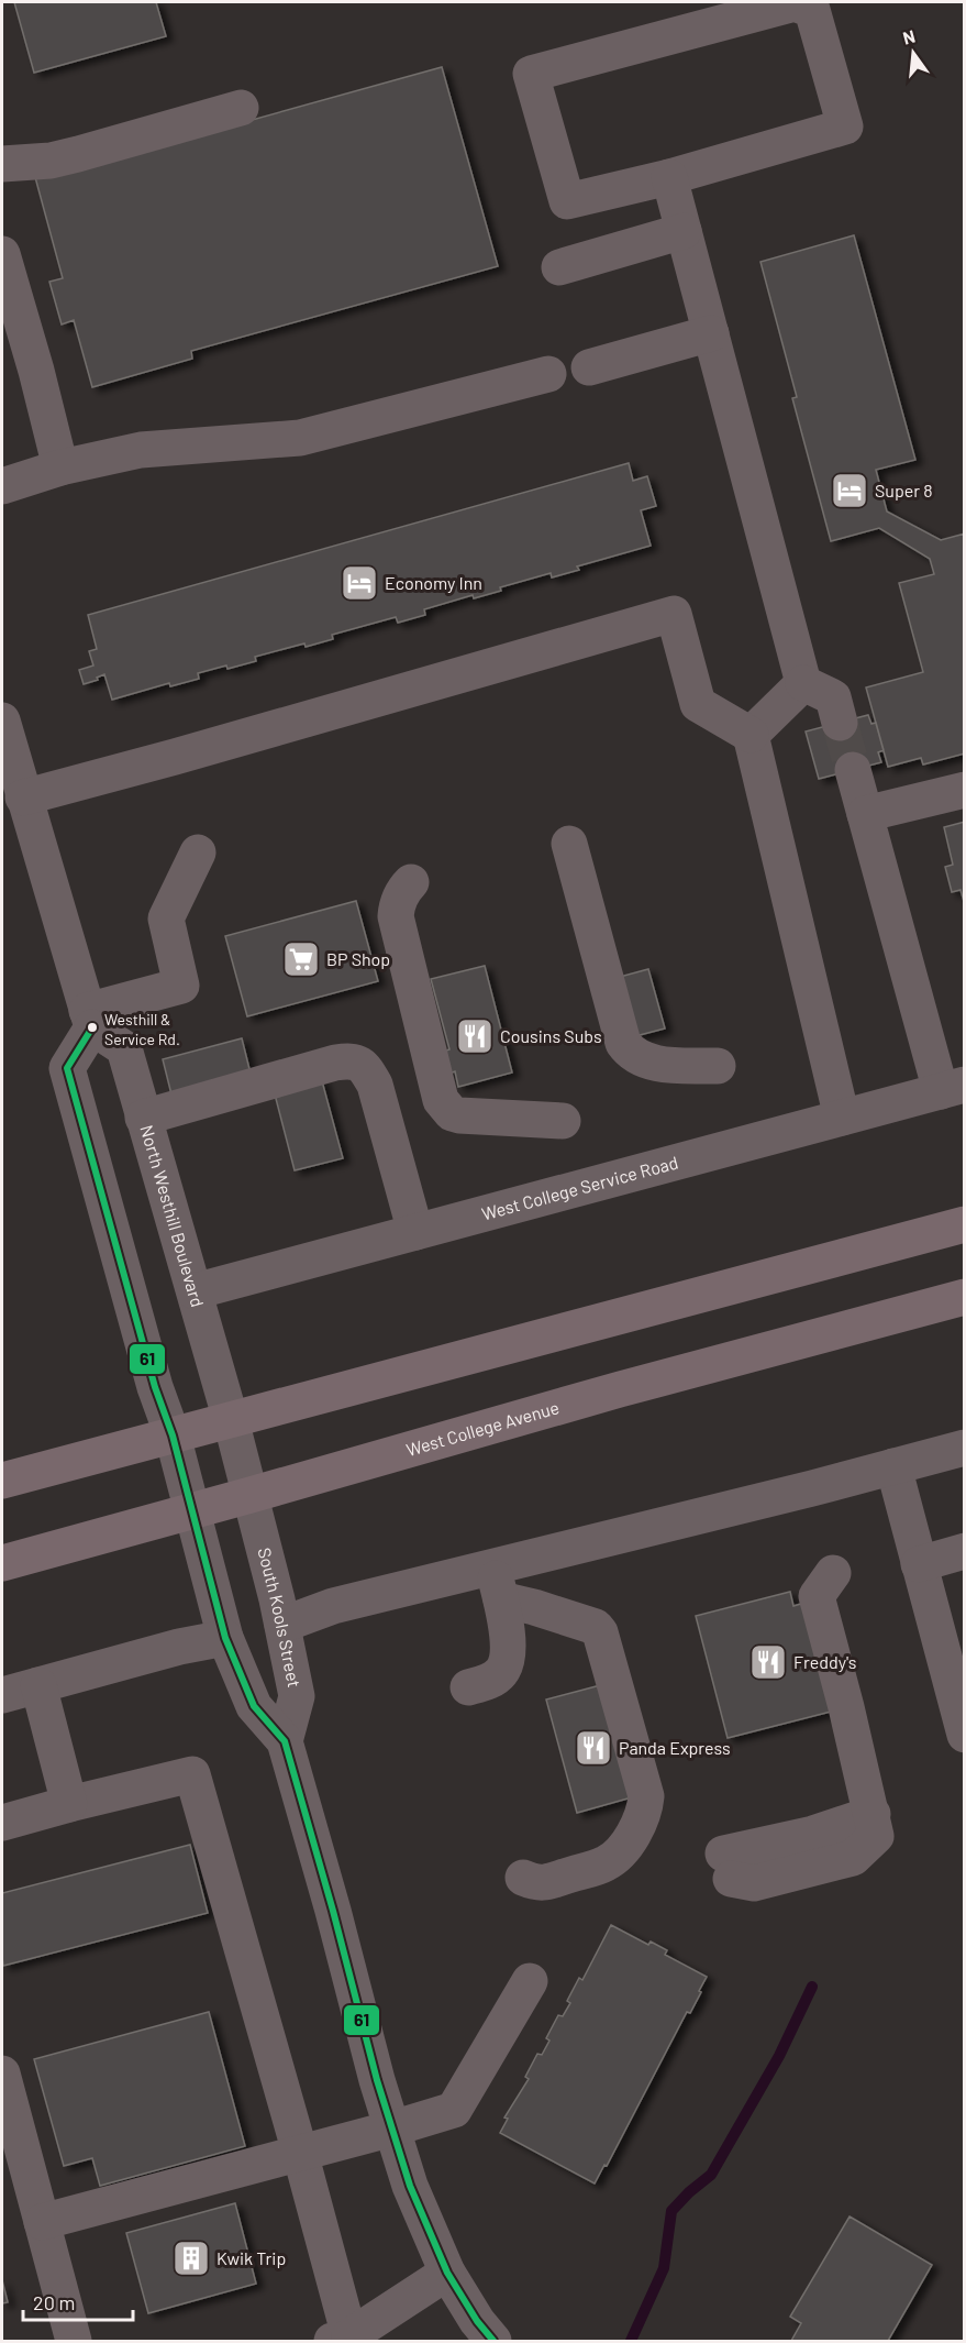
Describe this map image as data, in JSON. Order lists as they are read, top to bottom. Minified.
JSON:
{"streets":{"main road":["West College Avenue"],"street":["West College Service Road","North Westhill Boulevard","South Kools Street"]},"crossings":[["West College Service Road","North Westhill Boulevard"],["North Westhill Boulevard","West College Avenue"],["North Westhill Boulevard","South Kools Street"],["West College Avenue","South Kools Street"]],"places":{"hotel":["Super 8","Economy Inn"],"supermarket":["BP Shop"],"other":["Westhill & Service Rd."],"restaurant":["Cousins Subs","Freddy's","Panda Express"],"building":["Kwik Trip"]},"lines":["transit line 61"],"scale_bar":"20 m","north":"top"}
